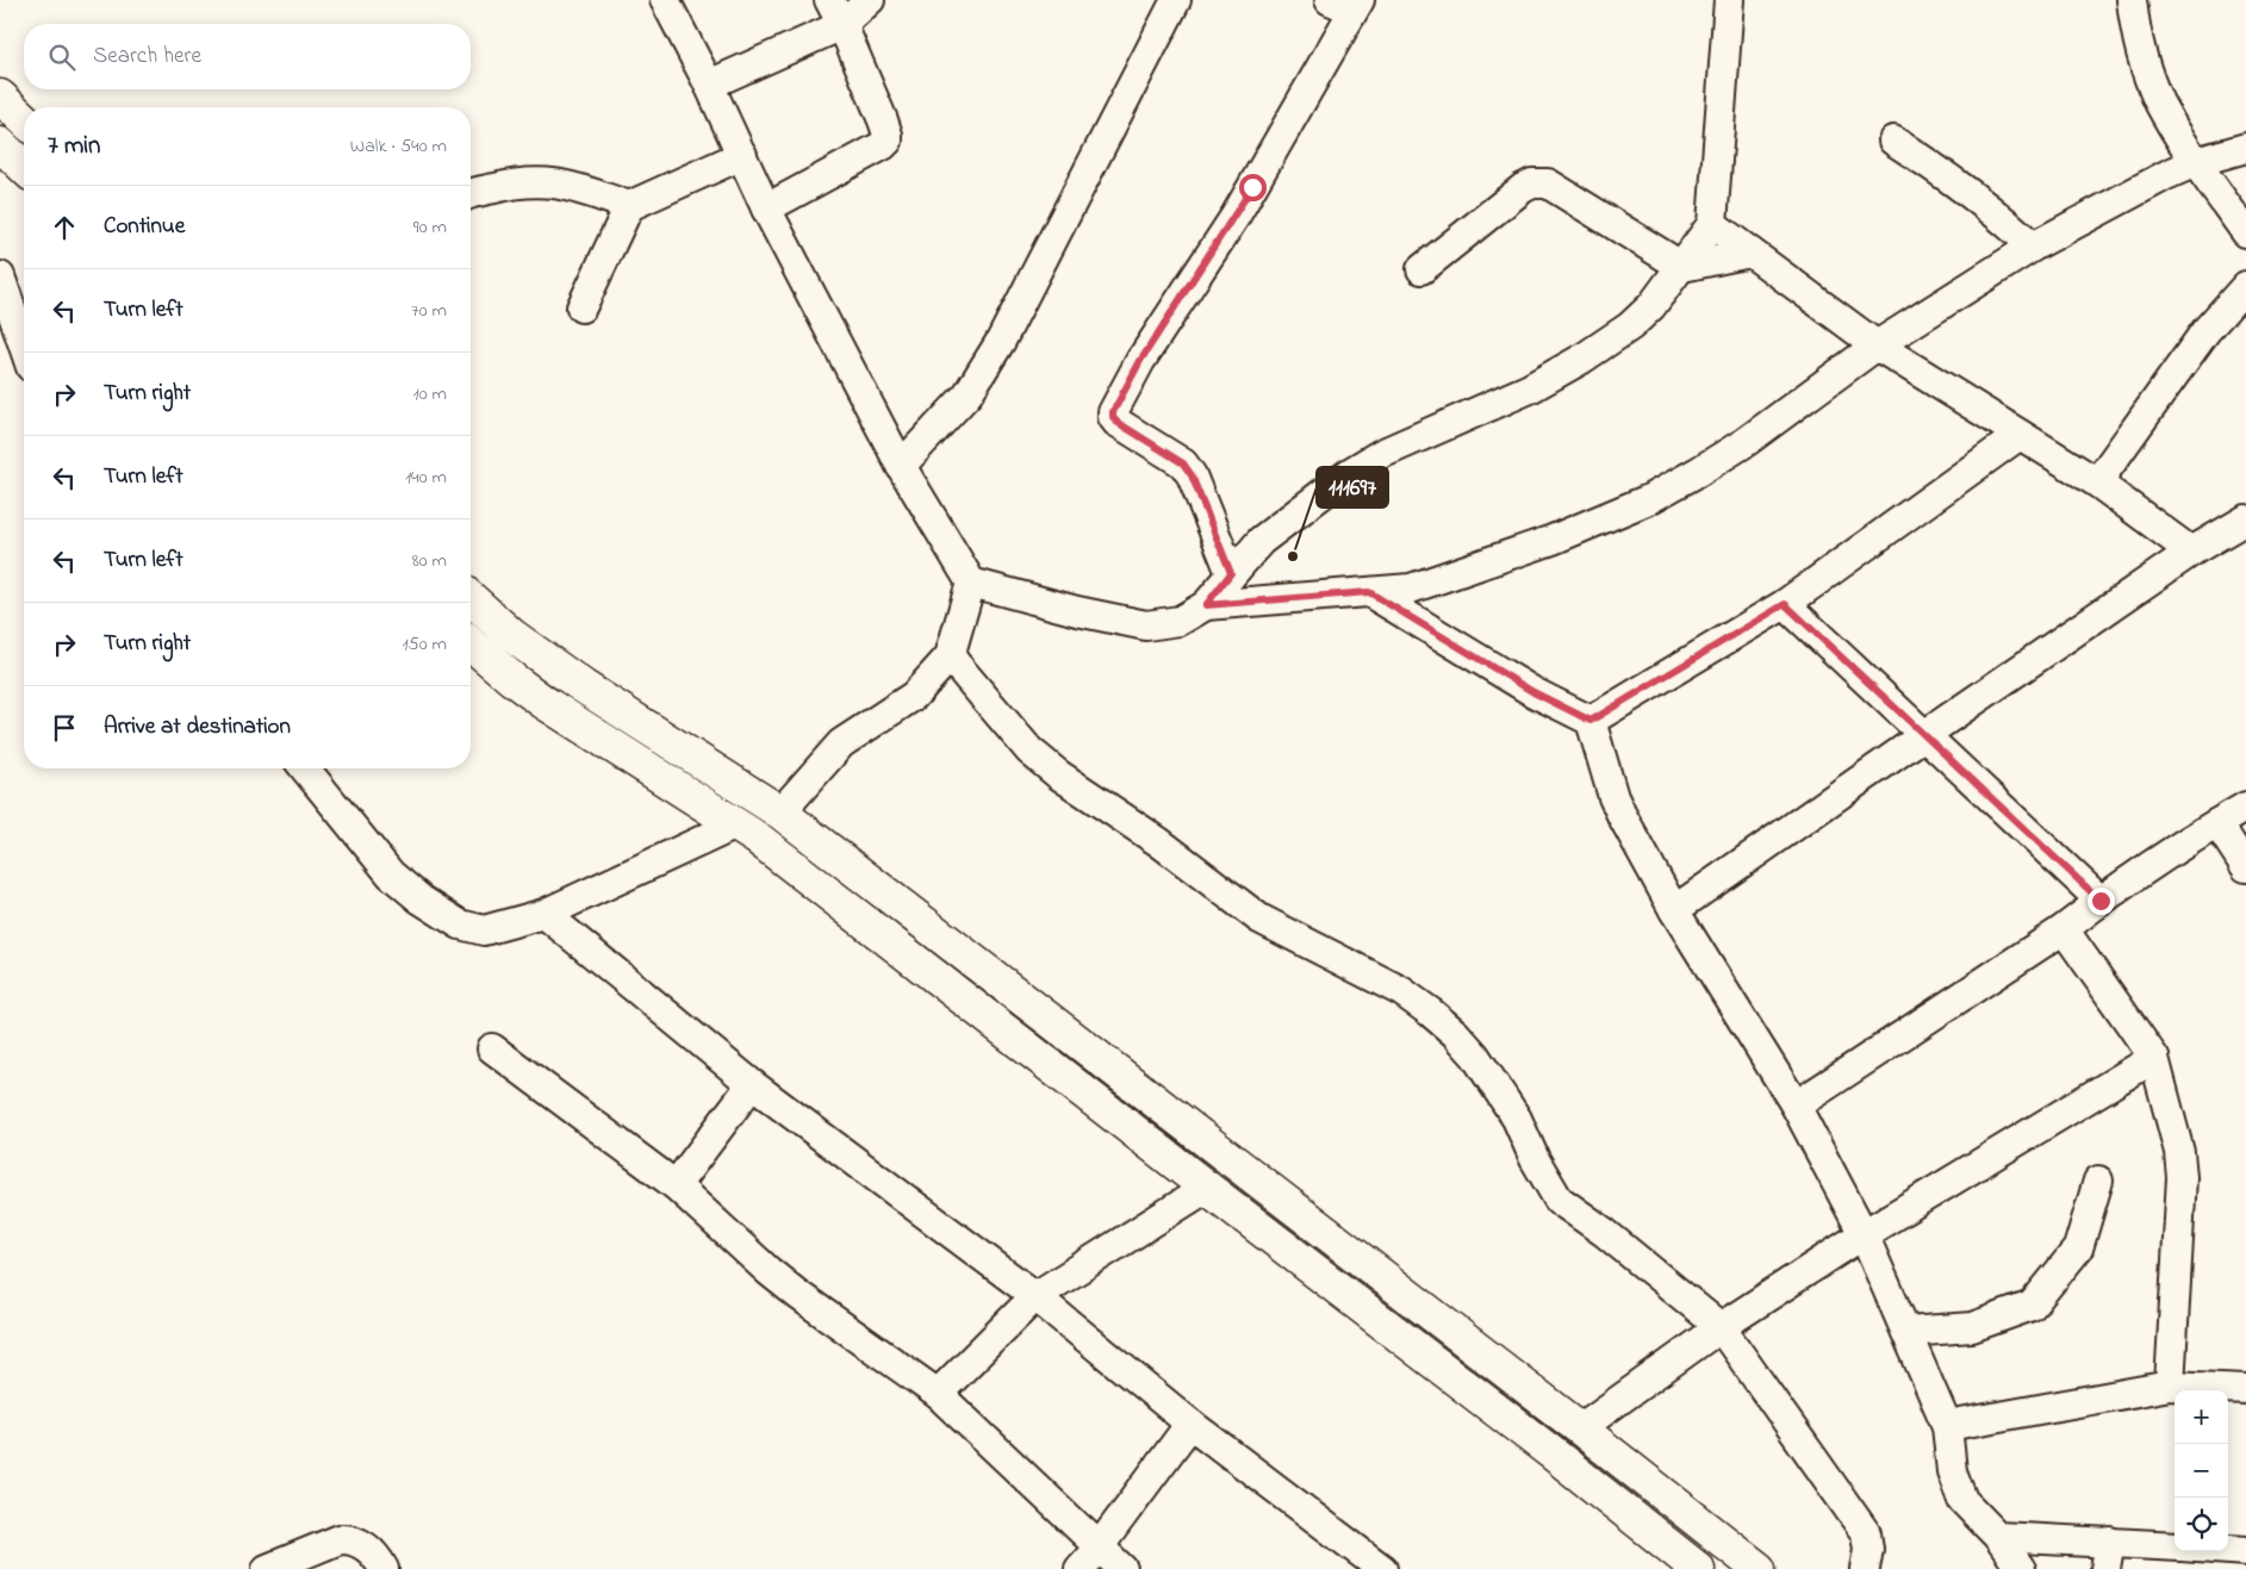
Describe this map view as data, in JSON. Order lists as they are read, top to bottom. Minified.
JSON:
{"places":["111697"],"page":{"search":"Search here","heading":["7 min","Walk · 540 m"],"list":[["Continue","90 m"],["Turn left","70 m"],["Turn right","10 m"],["Turn left","140 m"],["Turn left","80 m"],["Turn right","150 m"],"Arrive at destination"],"map_buttons":["+","−"]}}
